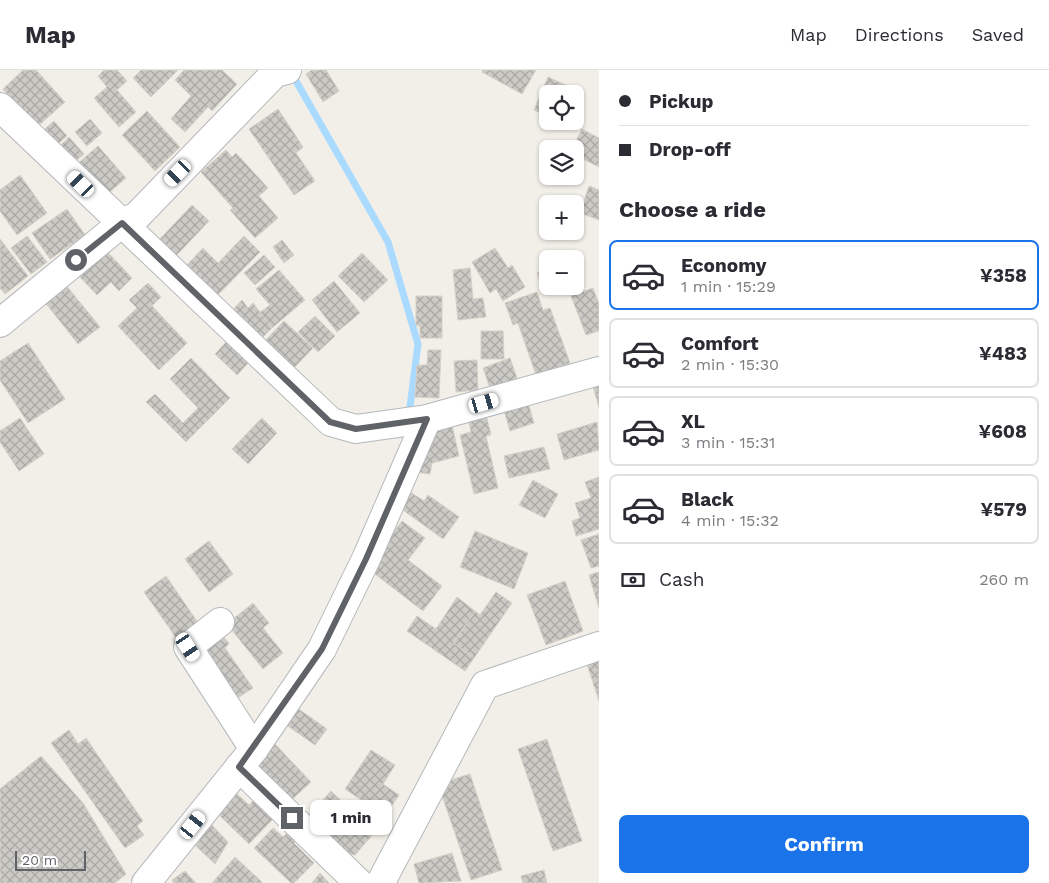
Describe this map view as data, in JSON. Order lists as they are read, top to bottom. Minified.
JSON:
{"scale_bar":"20 m","page":{"header":"Map","nav":["Map","Directions","Saved"],"banner":["Pickup","Drop-off"],"map_buttons":["+","−"],"heading":"Choose a ride","list":[{"name":"Economy","note":"1 min · 15:29","value":"¥358"},{"name":"Comfort","note":"2 min · 15:30","value":"¥483"},{"name":"XL","note":"3 min · 15:31","value":"¥608"},{"name":"Black","note":"4 min · 15:32","value":"¥579"}],"pay":["Cash","260 m"],"bubble":"1 min","buttons":"Confirm","scale":"20 m"}}
